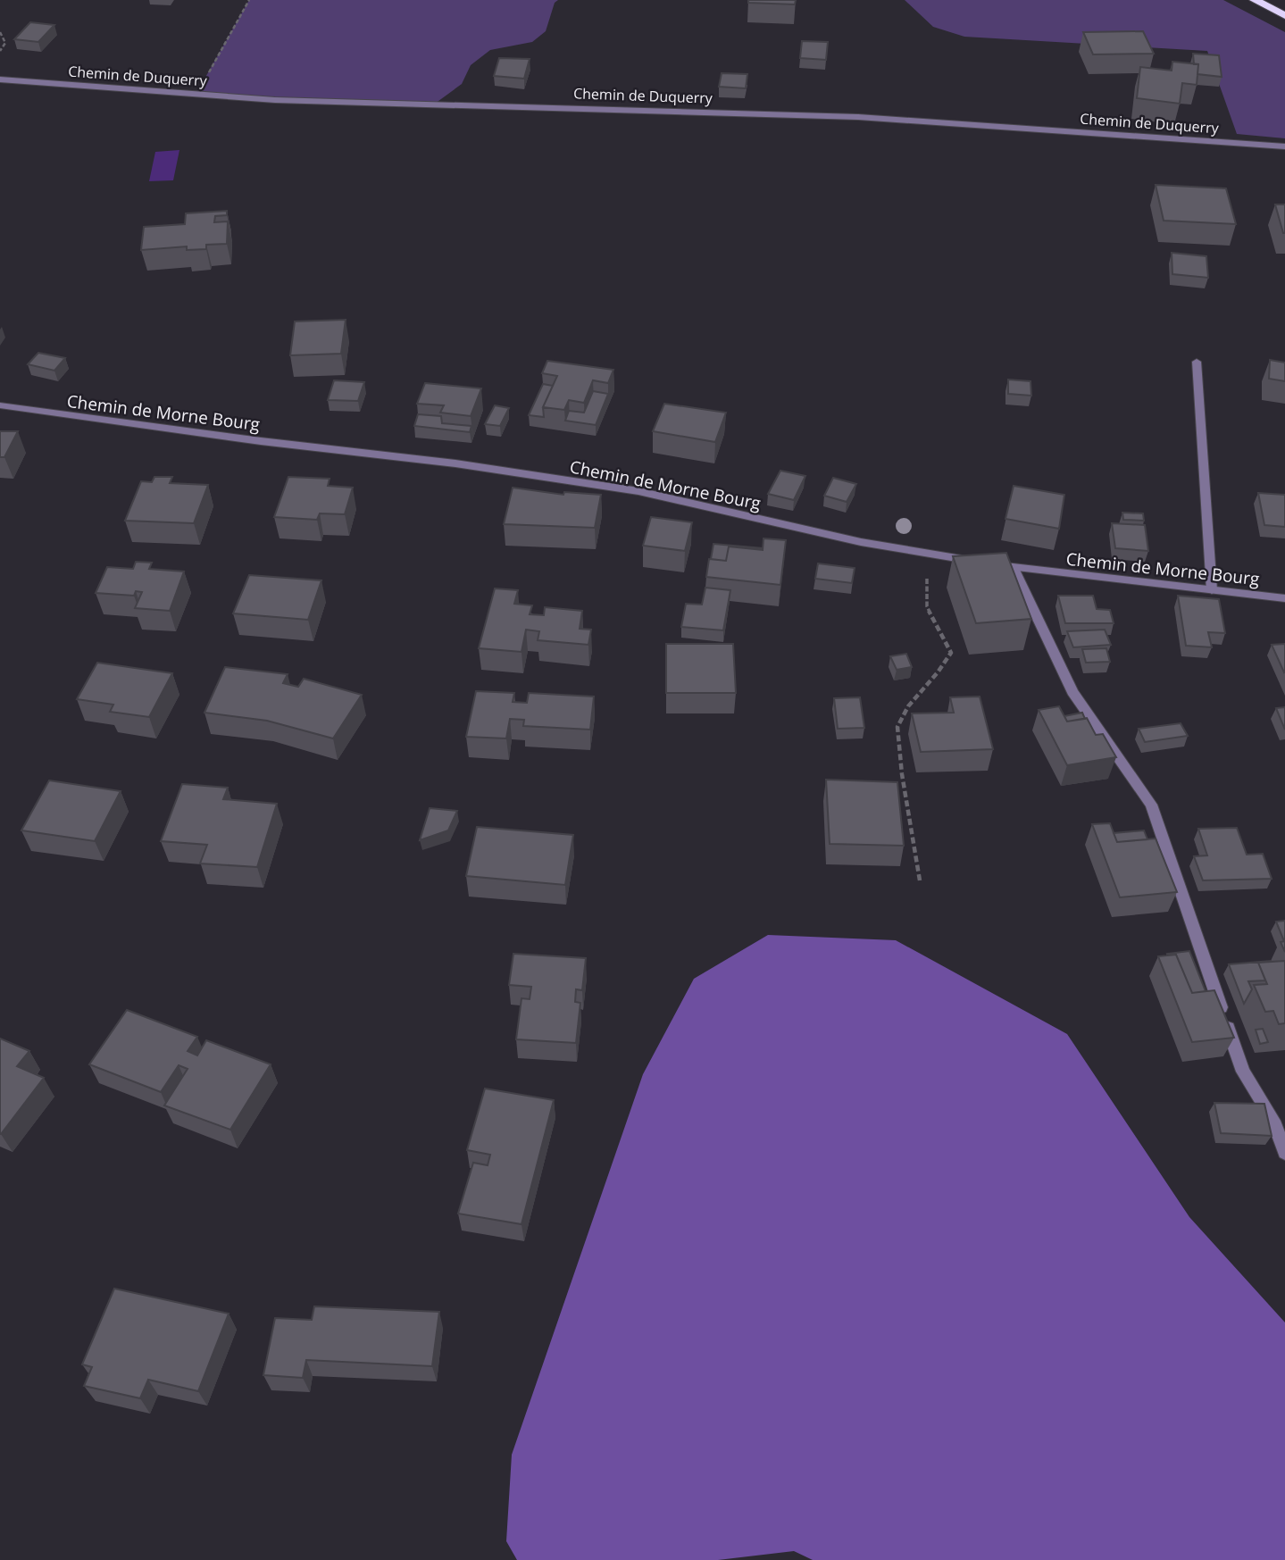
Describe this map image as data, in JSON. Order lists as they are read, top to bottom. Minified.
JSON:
{"streets":{"street":["Chemin de Duquerry","Chemin de Morne Bourg"]}}
